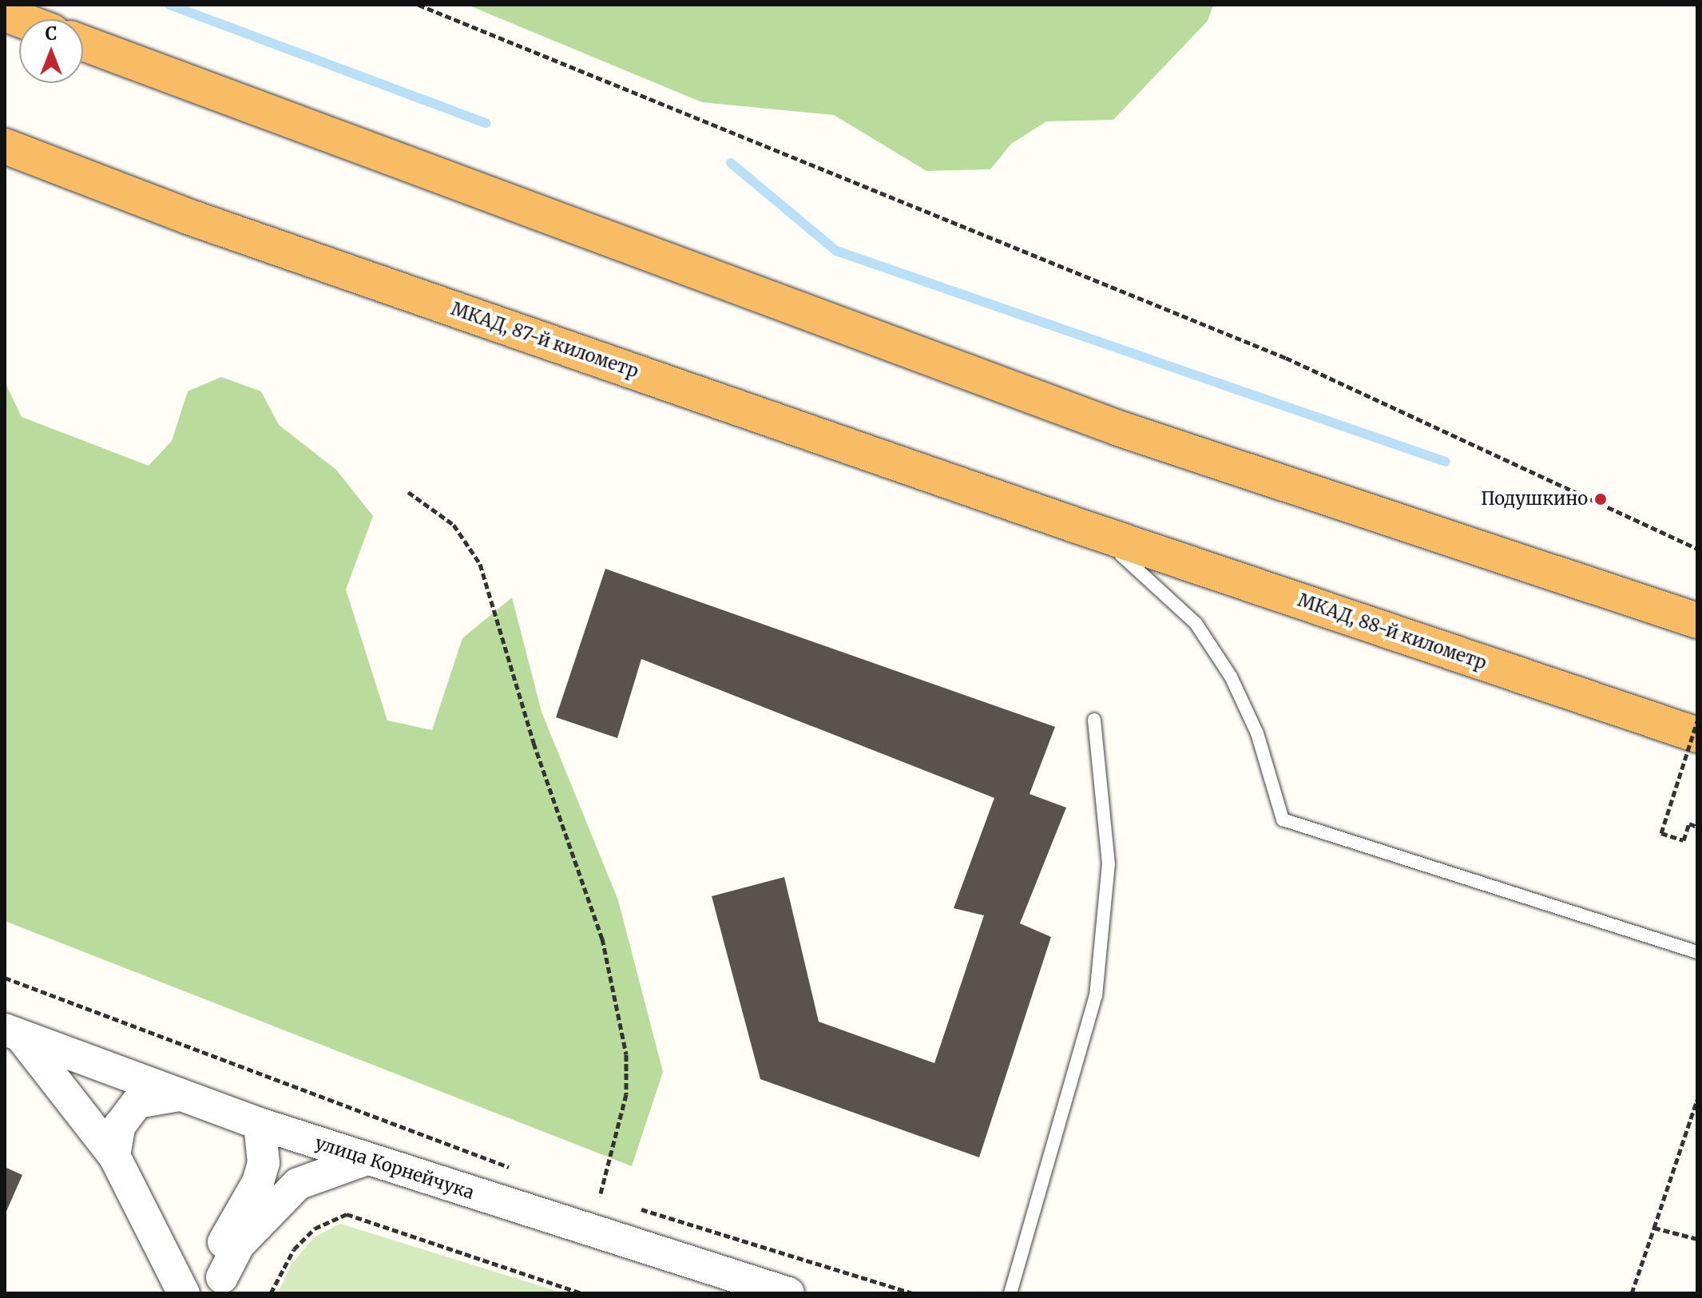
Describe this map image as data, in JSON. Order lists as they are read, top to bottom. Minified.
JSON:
{"streets":{"highway":["МКАД, 87-й километр","МКАД, 88-й километр"],"street":["улица Корнейчука"]},"crossings":[["МКАД, 87-й километр","МКАД, 88-й километр"]],"places":["Подушкино"],"north":"top"}
